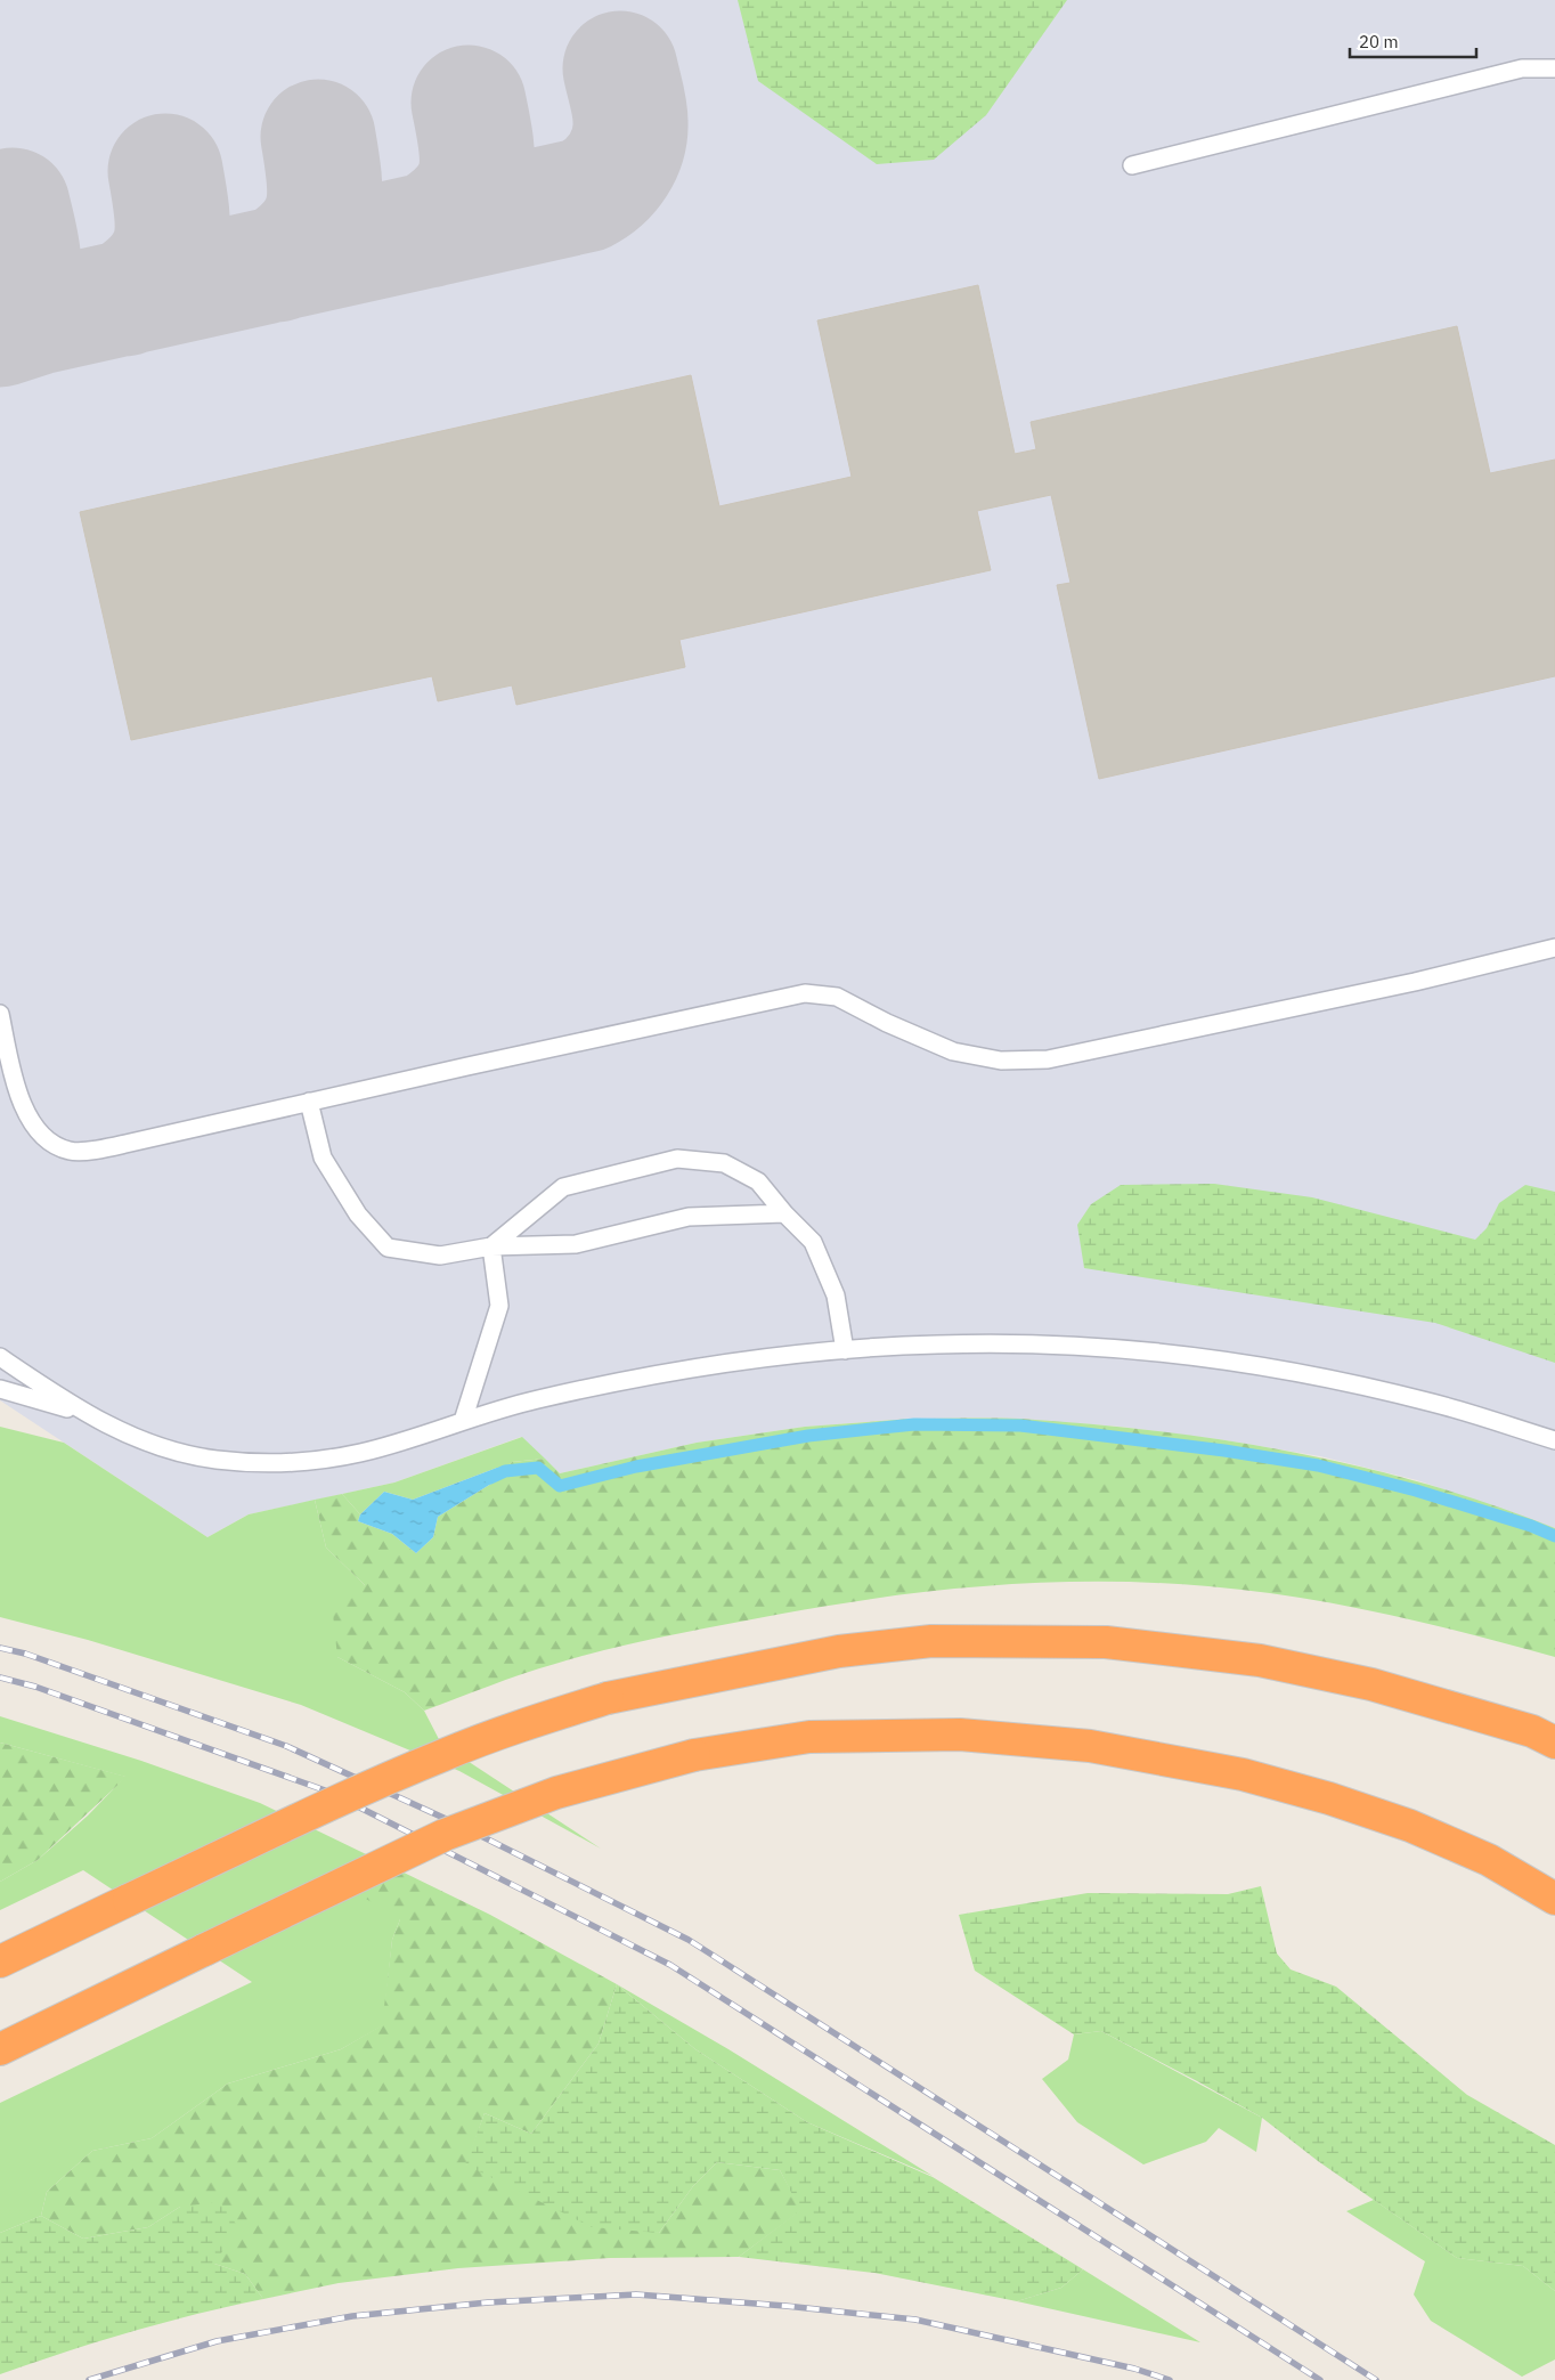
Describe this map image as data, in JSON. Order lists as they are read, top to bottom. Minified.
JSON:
{"scale_bar":"20 m"}
